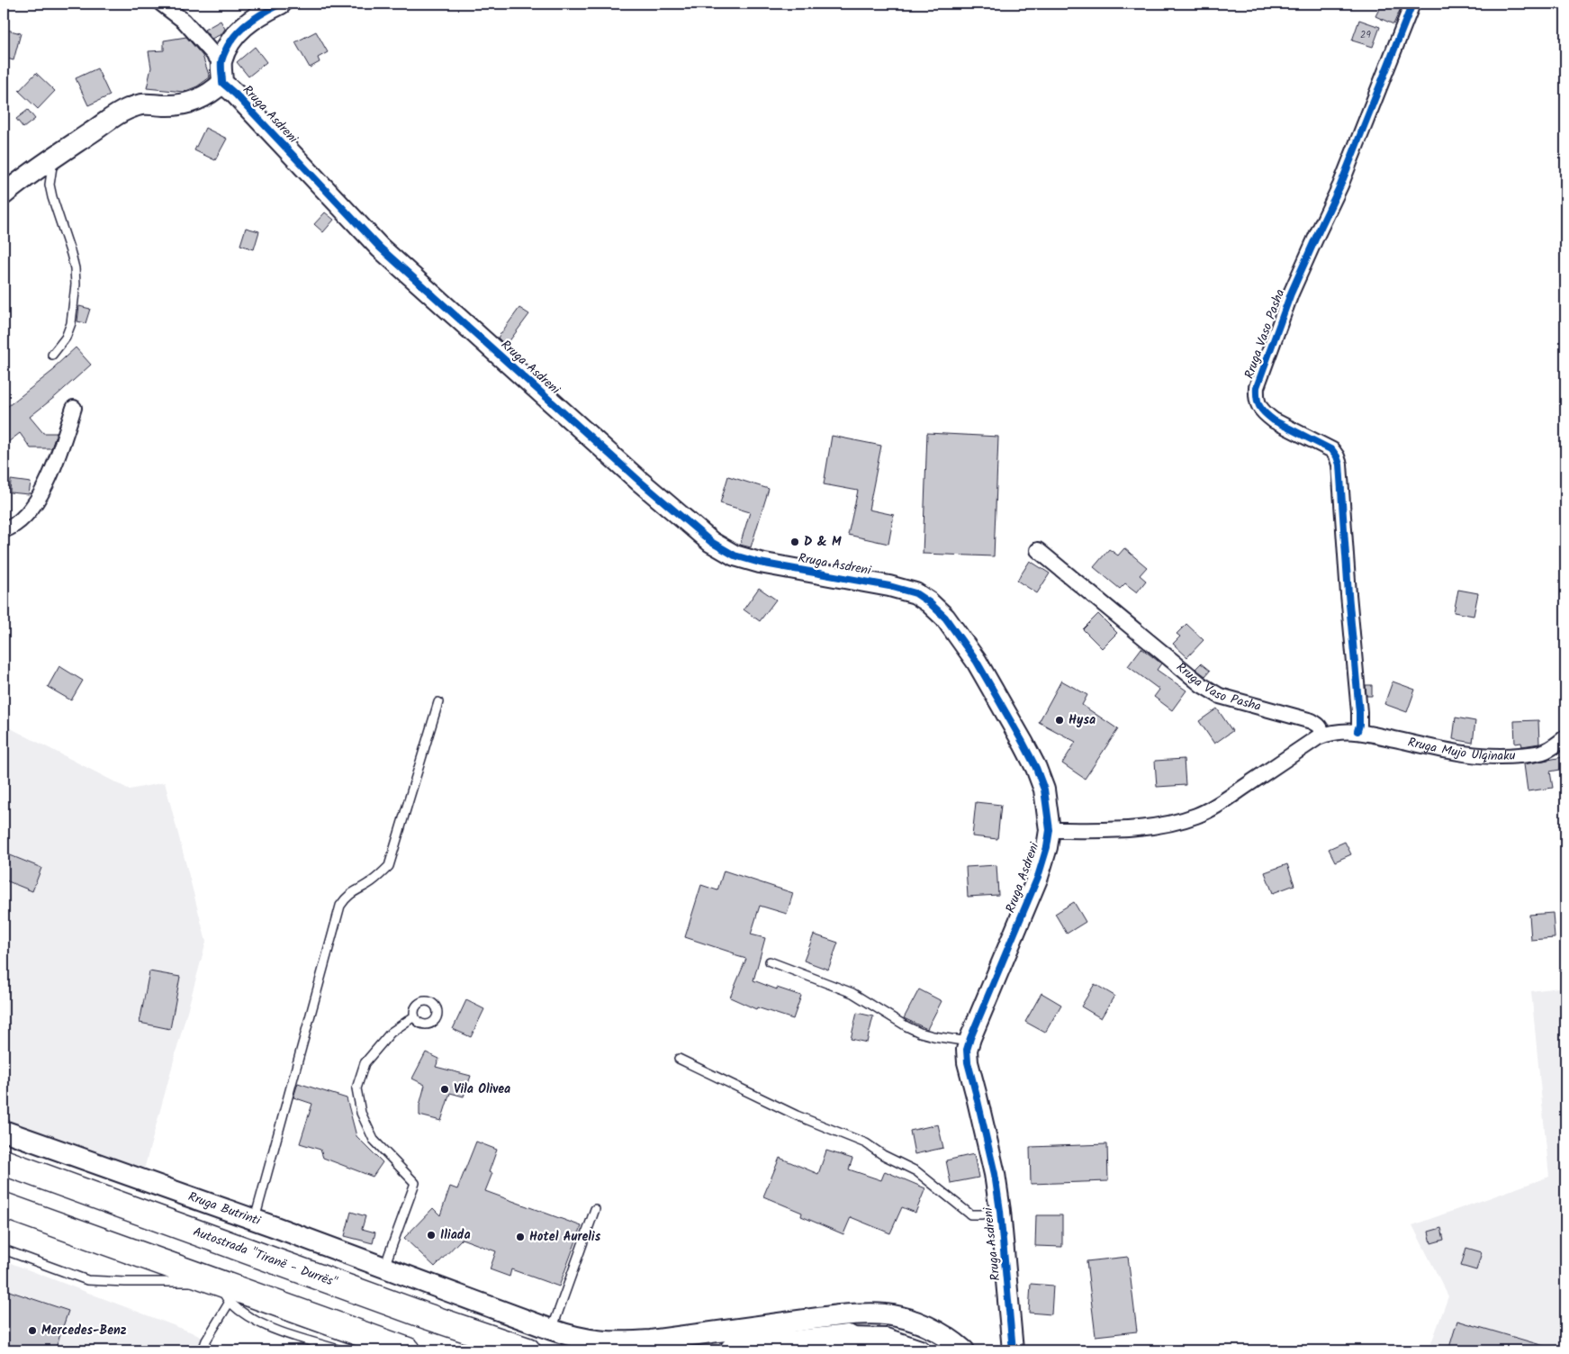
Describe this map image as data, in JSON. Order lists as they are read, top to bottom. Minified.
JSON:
{"streets":{"highway":["Autostrada \"Tiranë - Durrës\""],"street":["Rruga Asdreni","Rruga Vaso Pasha","Rruga Mujo Ulqinaku","Rruga Butrinti"]},"crossings":[["Rruga Vaso Pasha","Rruga Mujo Ulqinaku"]],"places":["D & M","Hysa","Vila Olivea","Iliada","Hotel Aurelis","Mercedes-Benz"],"house_numbers":["29"]}
